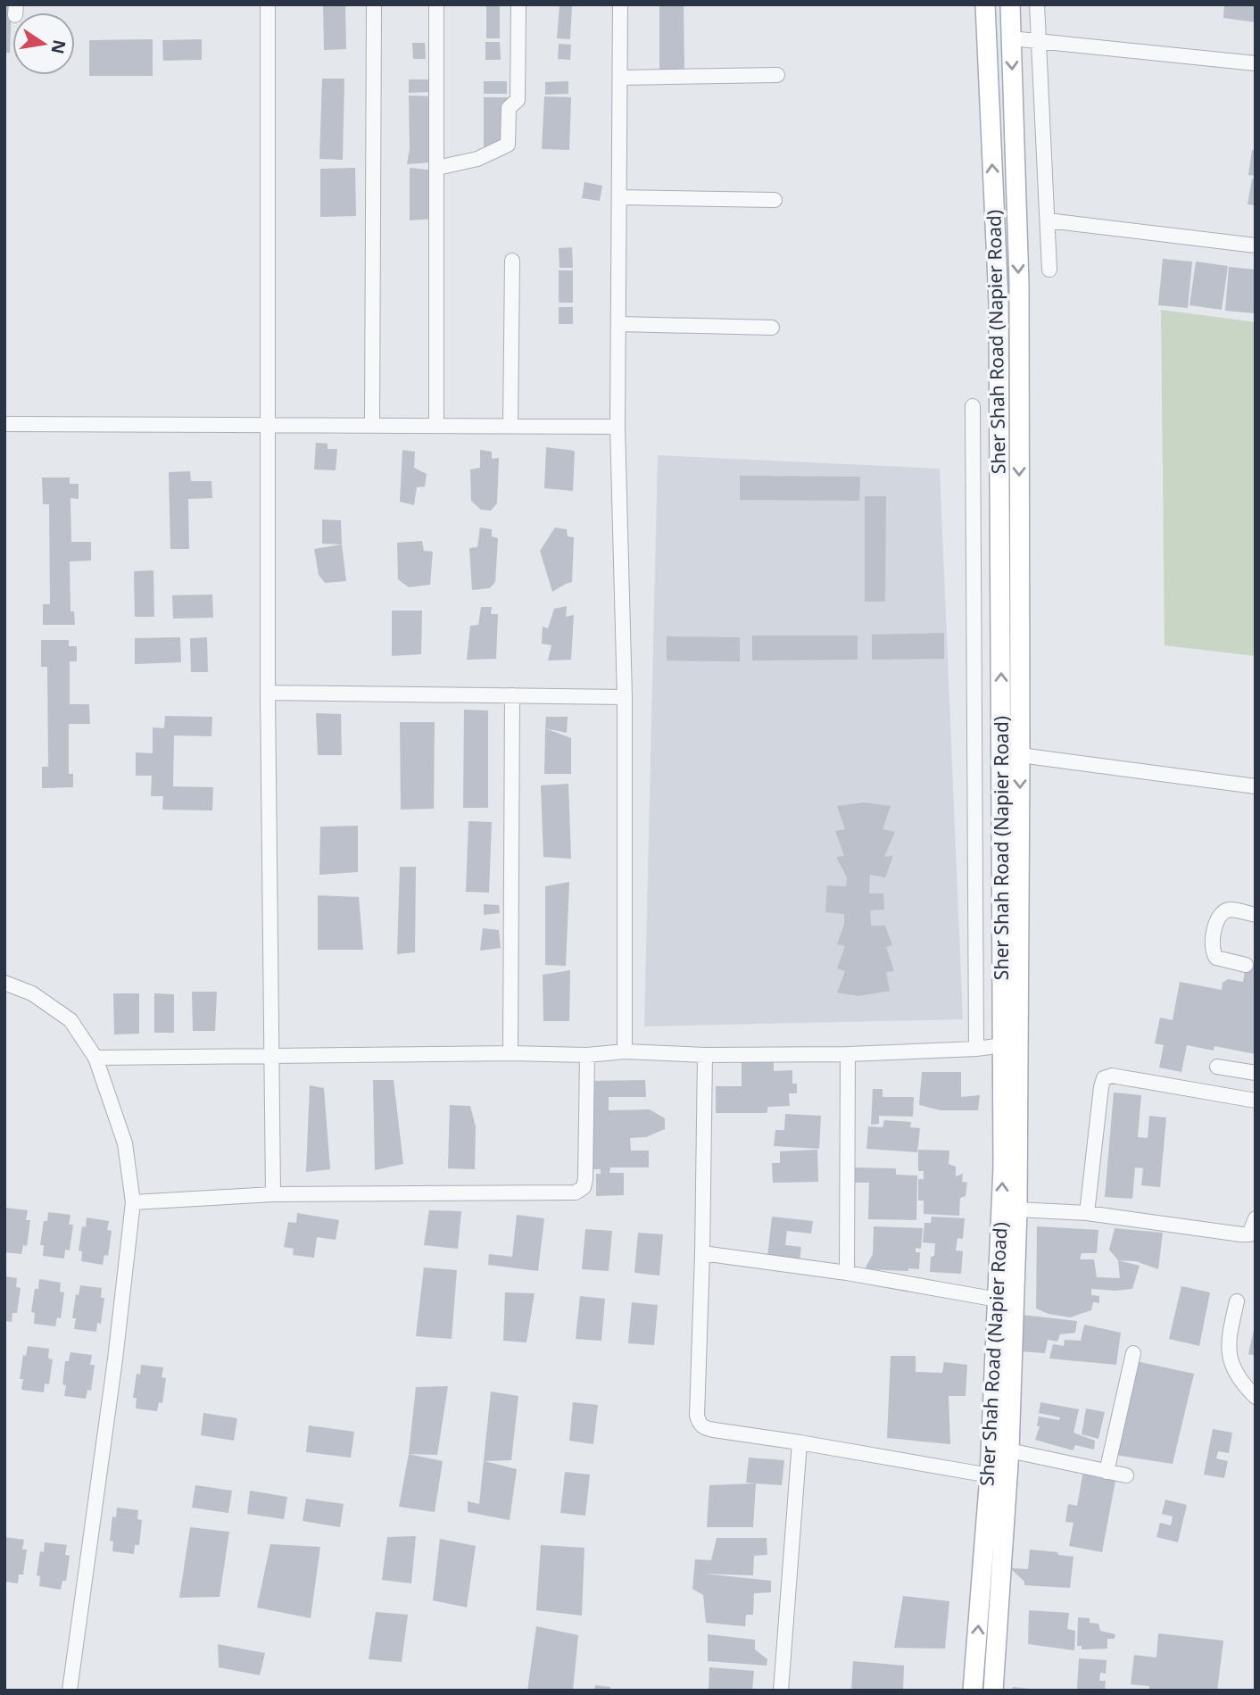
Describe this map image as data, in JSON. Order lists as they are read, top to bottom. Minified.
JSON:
{"streets":{"main road":["Sher Shah Road (Napier Road)"]},"north":"right"}
